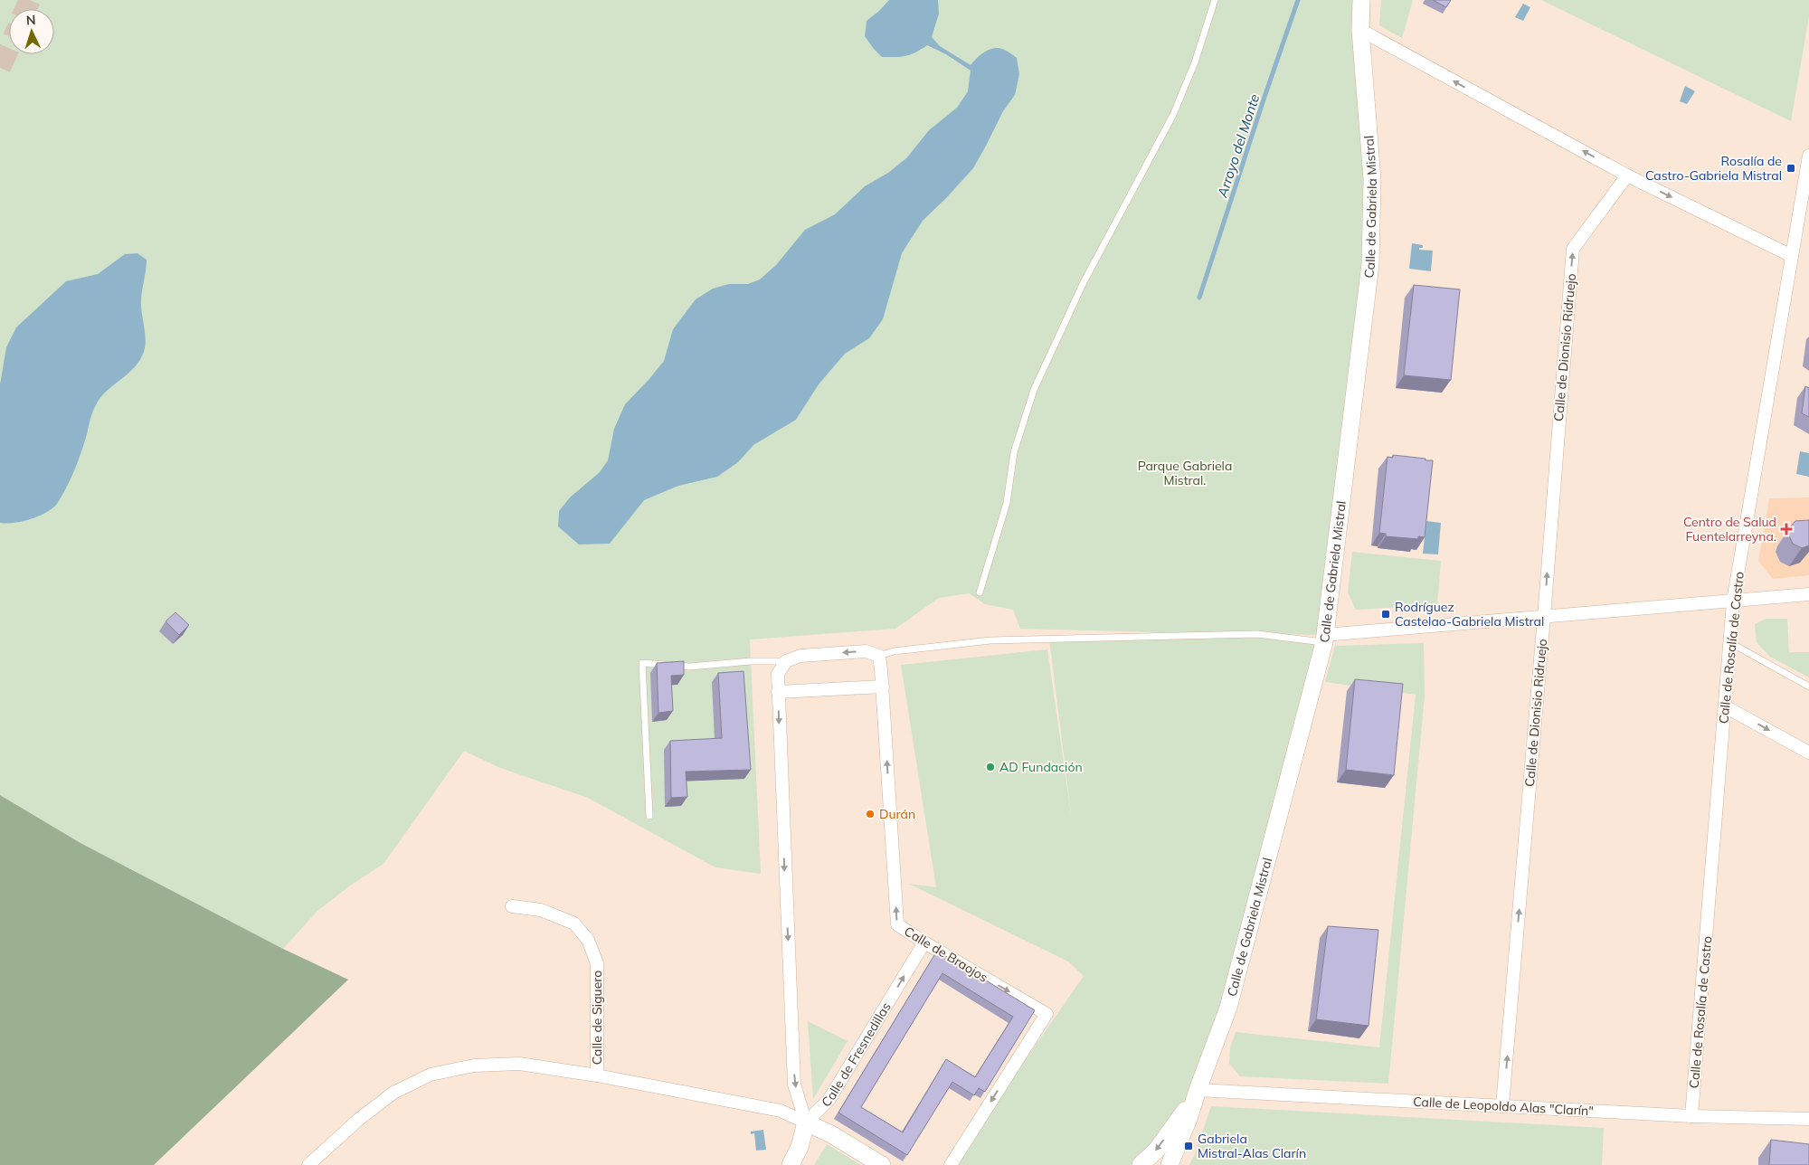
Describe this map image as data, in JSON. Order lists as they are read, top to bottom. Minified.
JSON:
{"streets":{"street":["Calle de Gabriela Mistral","Calle de Dionisio Ridruejo","Calle de Rosalía de Castro","Calle de Braojos","Calle de Siguero","Calle de Fresnedillas","Calle de Leopoldo Alas \"Clarín\""]},"crossings":[["Calle de Gabriela Mistral","Calle de Leopoldo Alas \"Clarín\""],["Calle de Dionisio Ridruejo","Calle de Leopoldo Alas \"Clarín\""],["Calle de Rosalía de Castro","Calle de Leopoldo Alas \"Clarín\""],["Calle de Braojos","Calle de Fresnedillas"],["Calle de Siguero","Calle de Fresnedillas"]],"one_way":["Calle de Dionisio Ridruejo","Calle de Fresnedillas"],"water":["Arroyo del Monte"],"parks":["Parque Gabriela Mistral."],"places":{"transit":["Rosalía de Castro-Gabriela Mistral","Rodríguez Castelao-Gabriela Mistral","Gabriela Mistral-Alas Clarín"],"health":["Centro de Salud Fuentelarreyna."],"other":["AD Fundación","Durán"]},"north":"top"}
